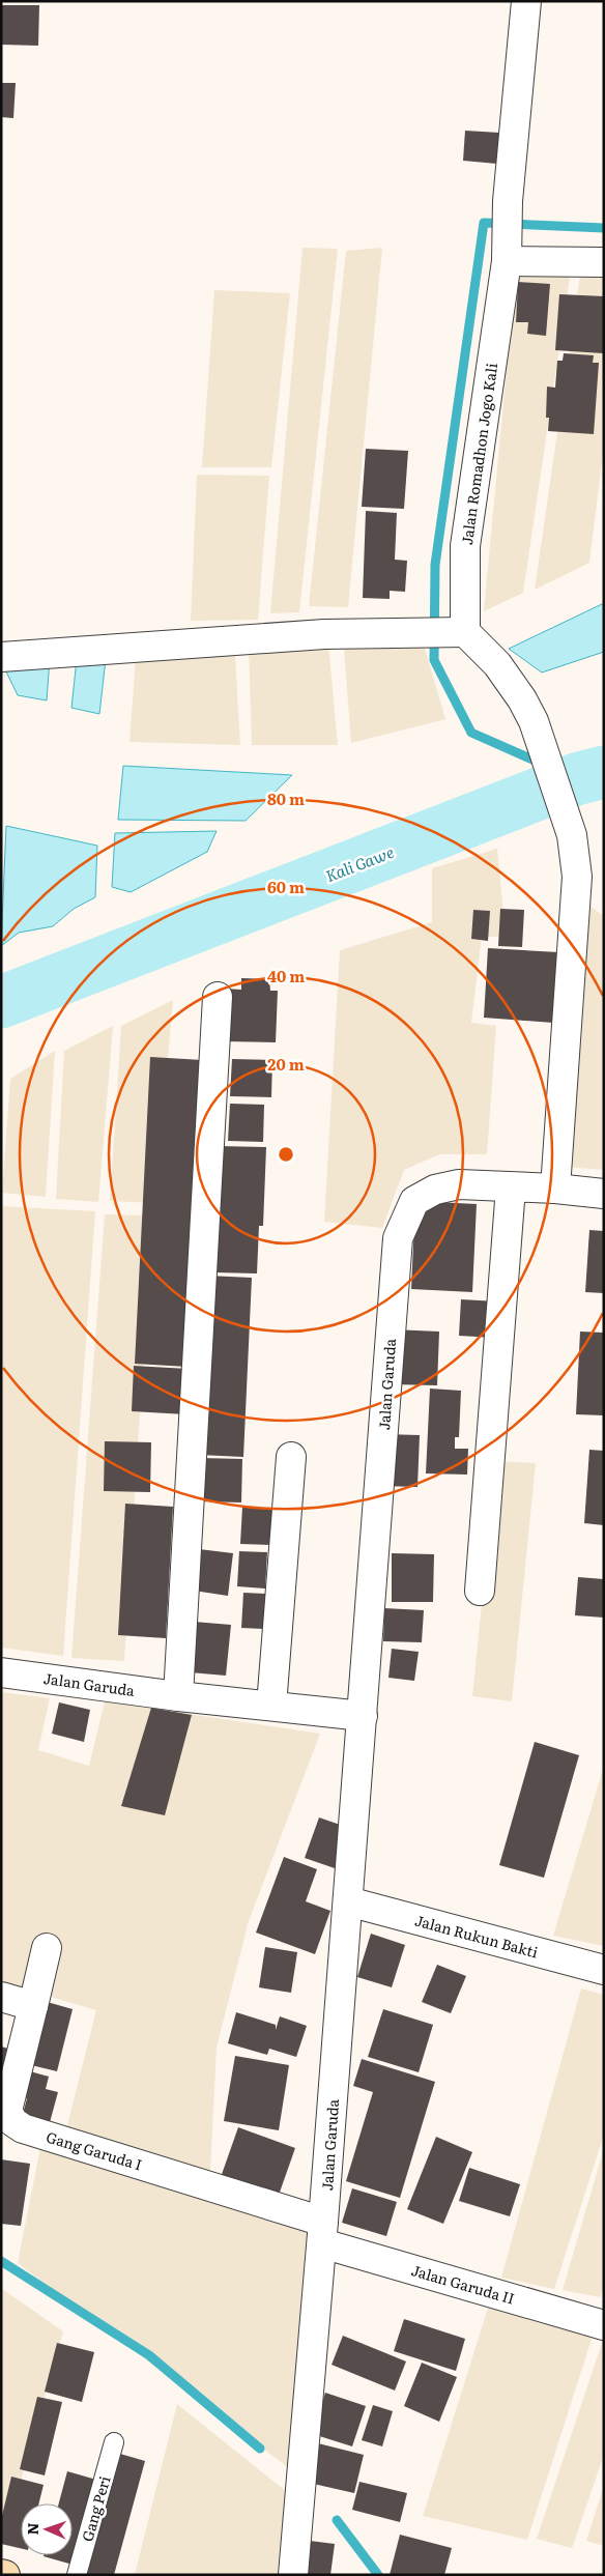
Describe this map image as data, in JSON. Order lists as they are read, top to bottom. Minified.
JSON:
{"streets":{"street":["Jalan Romadhon Jogo Kali","Jalan Garuda","Jalan Rukun Bakti","Gang Garuda I","Jalan Garuda II"],"lane":["Gang Peri"]},"crossings":[["Jalan Garuda","Jalan Rukun Bakti"],["Jalan Garuda","Gang Garuda I"],["Jalan Garuda","Jalan Garuda II"],["Gang Garuda I","Jalan Garuda II"]],"water":["Kali Gawe"],"north":"left","rings":["80 m","60 m","40 m","20 m"]}
